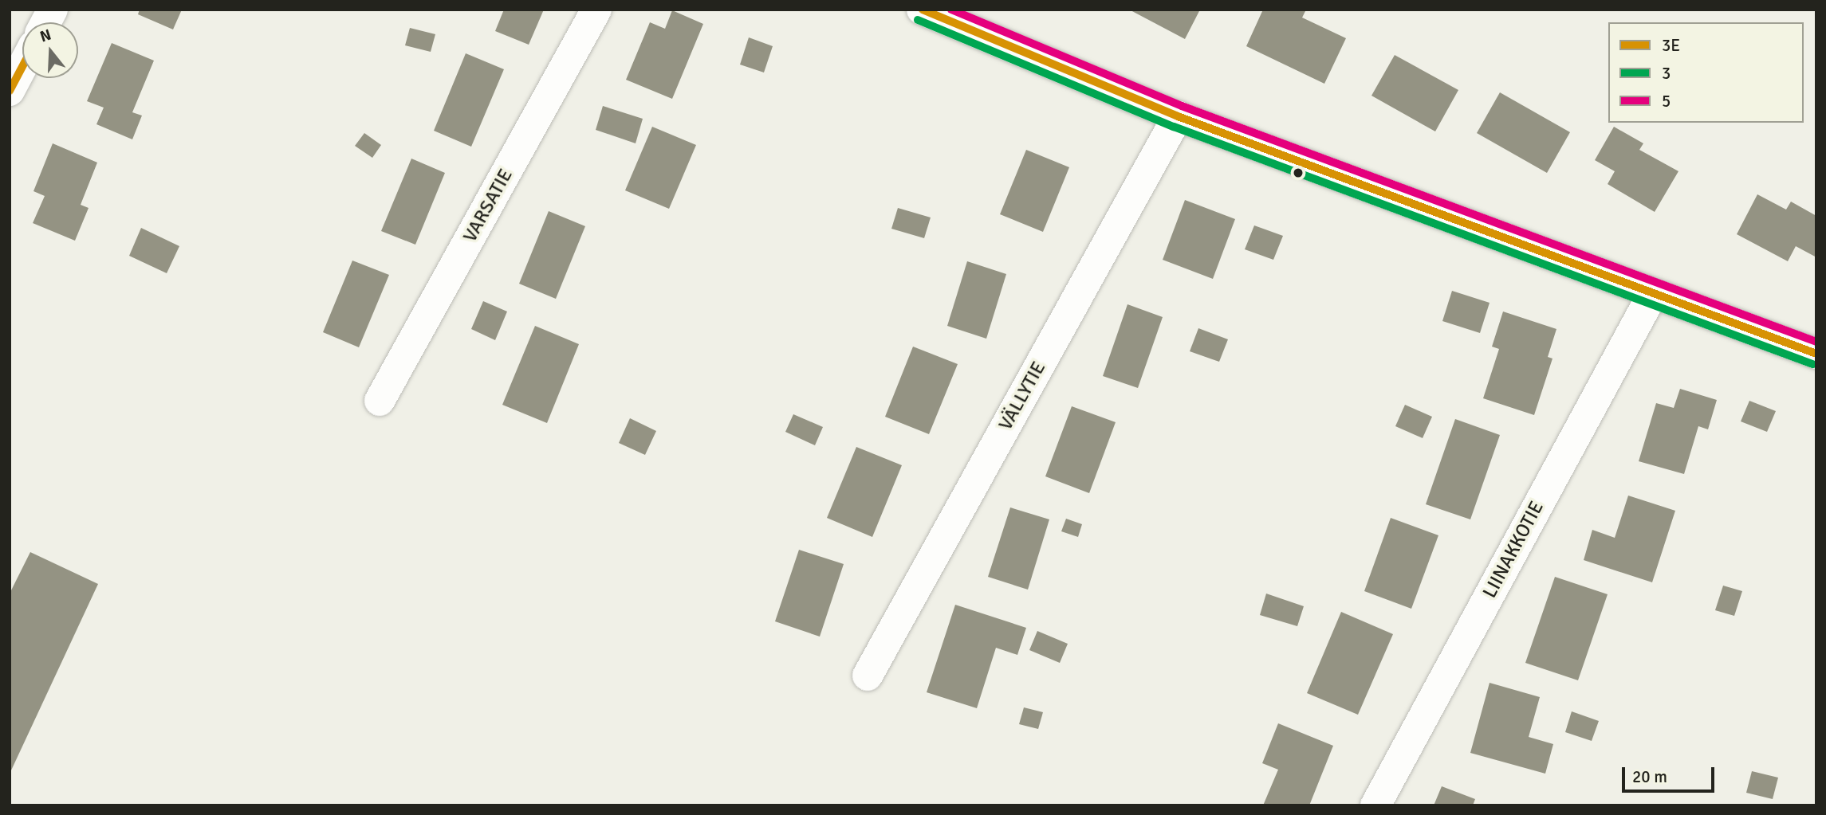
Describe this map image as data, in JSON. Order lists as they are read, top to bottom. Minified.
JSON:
{"streets":{"street":["VARSATIE","VÄLLYTIE","LIINAKKOTIE"]},"lines":["transit line 3E","transit line 5","transit line 3"],"legend":["3E","3","5"],"scale_bar":"20 m","north":"top"}
